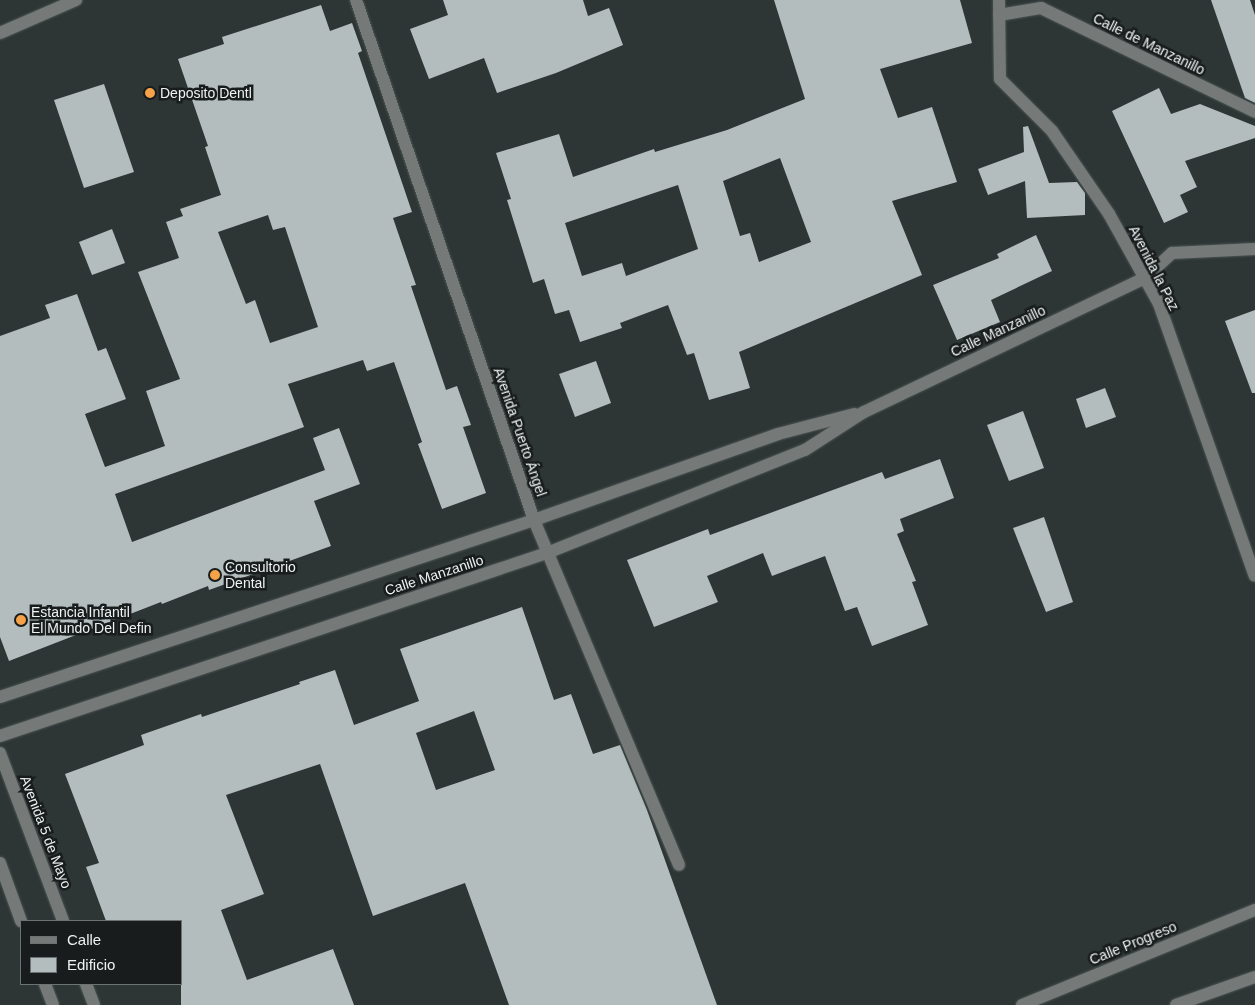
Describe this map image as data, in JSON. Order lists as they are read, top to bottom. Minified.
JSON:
{"streets":{"street":["Calle de Manzanillo","Avenida la Paz","Calle Manzanillo","Avenida Puerto Ángel","Avenida 5 de Mayo","Calle Progreso"]},"crossings":[["Calle de Manzanillo","Avenida la Paz"],["Avenida la Paz","Calle Manzanillo"],["Calle Manzanillo","Avenida Puerto Ángel"]],"places":["Deposito Dentl","Consultorio Dental","Estancia Infantil El Mundo Del Defin"],"legend":["Calle","Edificio"]}
